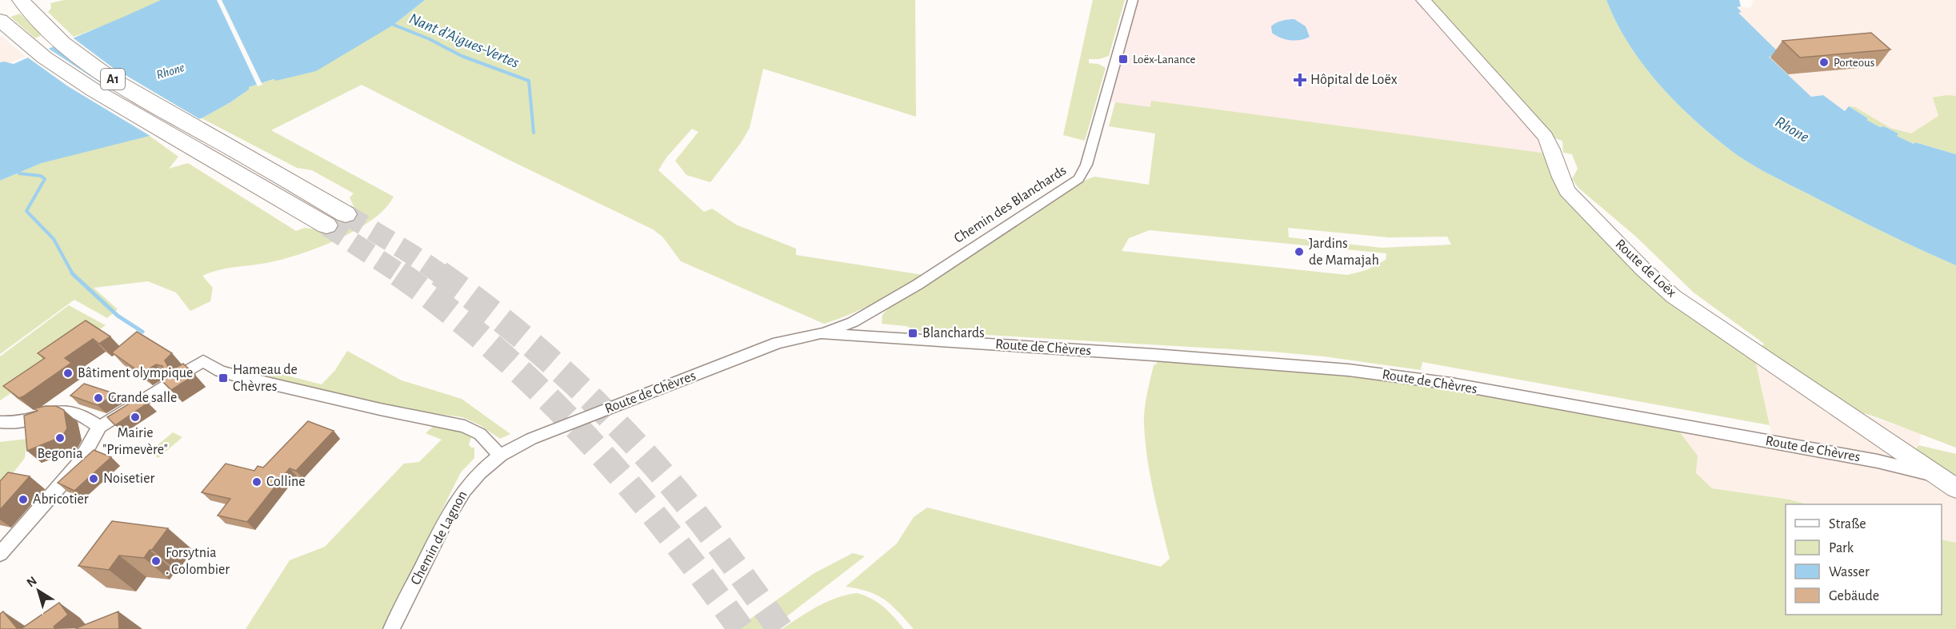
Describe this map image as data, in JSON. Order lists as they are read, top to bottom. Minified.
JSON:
{"streets":{"highway":["A1"],"street":["Chemin des Blanchards","Route de Loëx","Route de Chèvres","Chemin de Lagnon"]},"crossings":[["Chemin des Blanchards","Route de Chèvres"],["Route de Loëx","Route de Chèvres"],["Route de Chèvres","Chemin de Lagnon"]],"water":["Nant d'Aigues-Vertes","Rhone"],"places":{"transit":["Loëx-Lanance","Blanchards","Hameau de Chèvres"],"other":["Porteous","Jardins de Mamajah","Bâtiment olympique","Grande salle","Mairie \"Primevère\"","Begonia","Noisetier","Colline","Abricotier","Forsytnia . Colombier"],"health":["Hôpital de Loëx"]},"legend":["Straße","Park","Wasser","Gebäude"],"north":"top left"}
